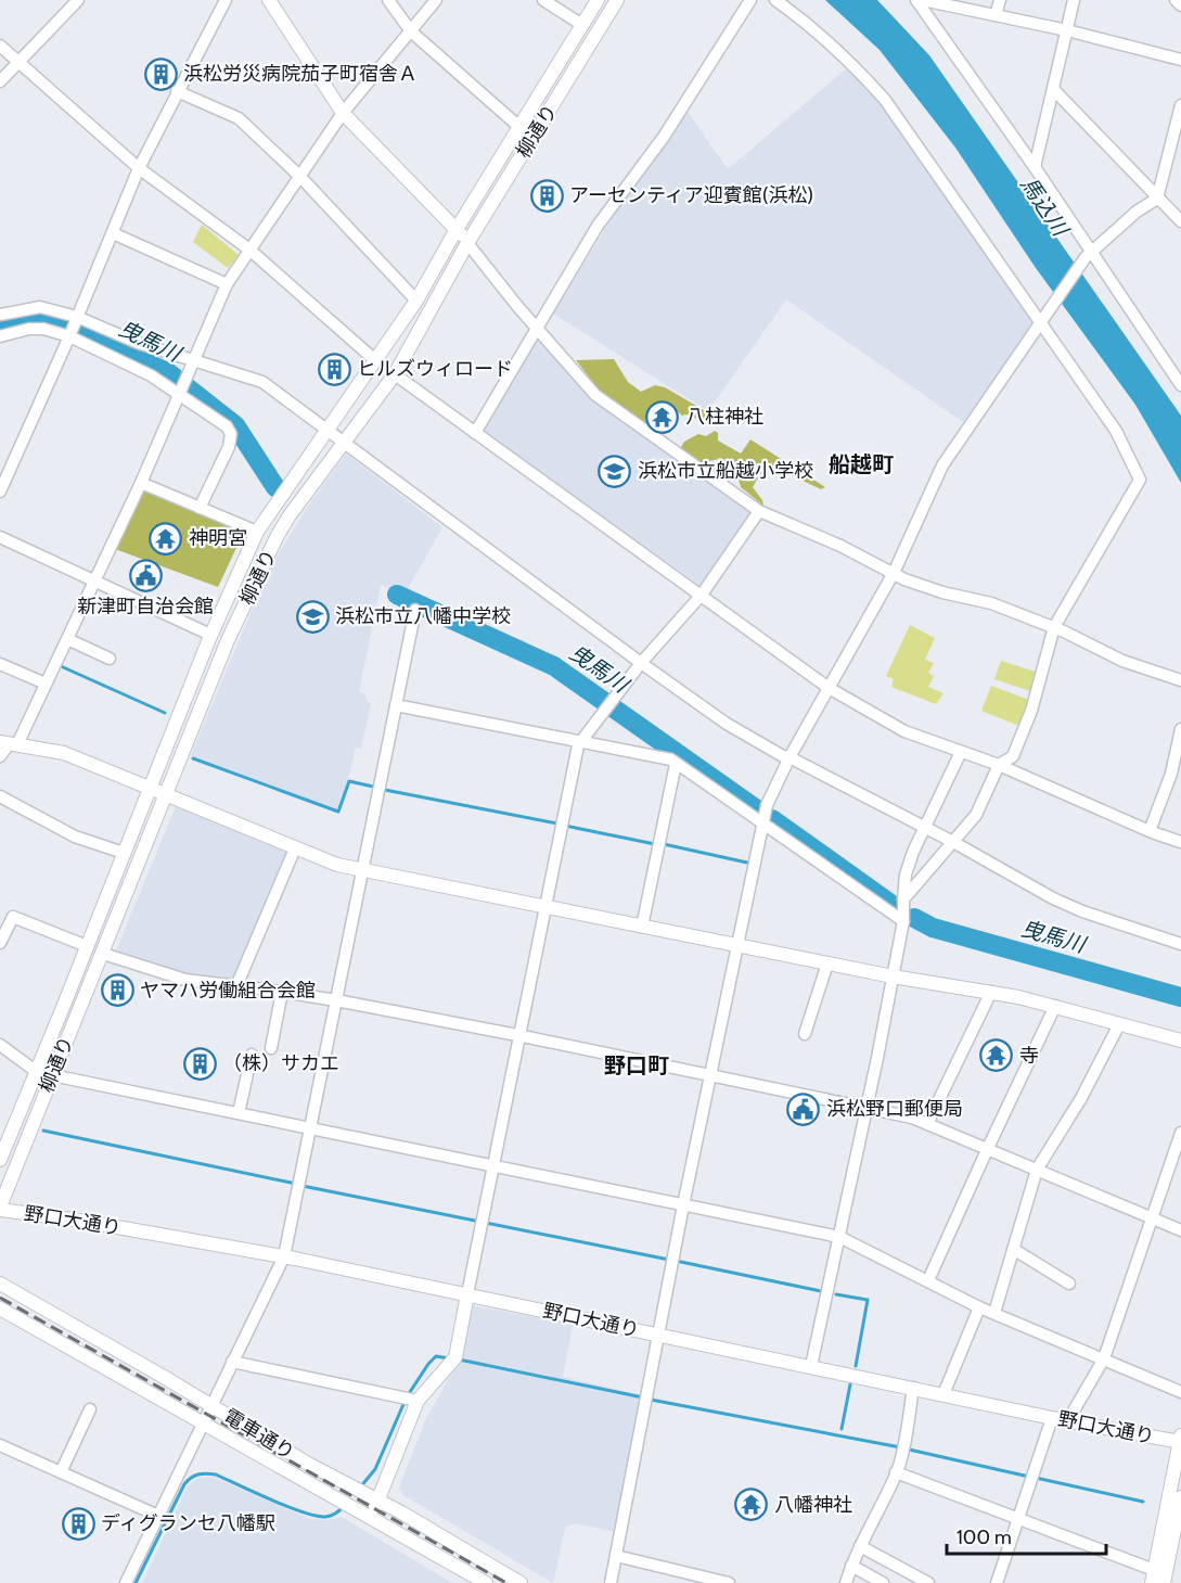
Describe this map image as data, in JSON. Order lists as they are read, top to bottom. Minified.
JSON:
{"streets":{"street":["柳通り","野口大通り","電車通り"]},"crossings":[["柳通り","野口大通り"]],"districts":["船越町","野口町"],"water":["馬込川","曳馬川"],"places":{"building":["浜松労災病院茄子町宿舎Ａ","アーセンティア迎賓館(浜松)","ヒルズウィロード","ヤマハ労働組合会館","（株）サカエ","ディグランセ八幡駅"],"temple":["八柱神社","神明宮","寺","八幡神社"],"school or university":["浜松市立船越小学校","浜松市立八幡中学校"],"public building":["新津町自治会館","浜松野口郵便局"]},"scale_bar":"100 m"}
